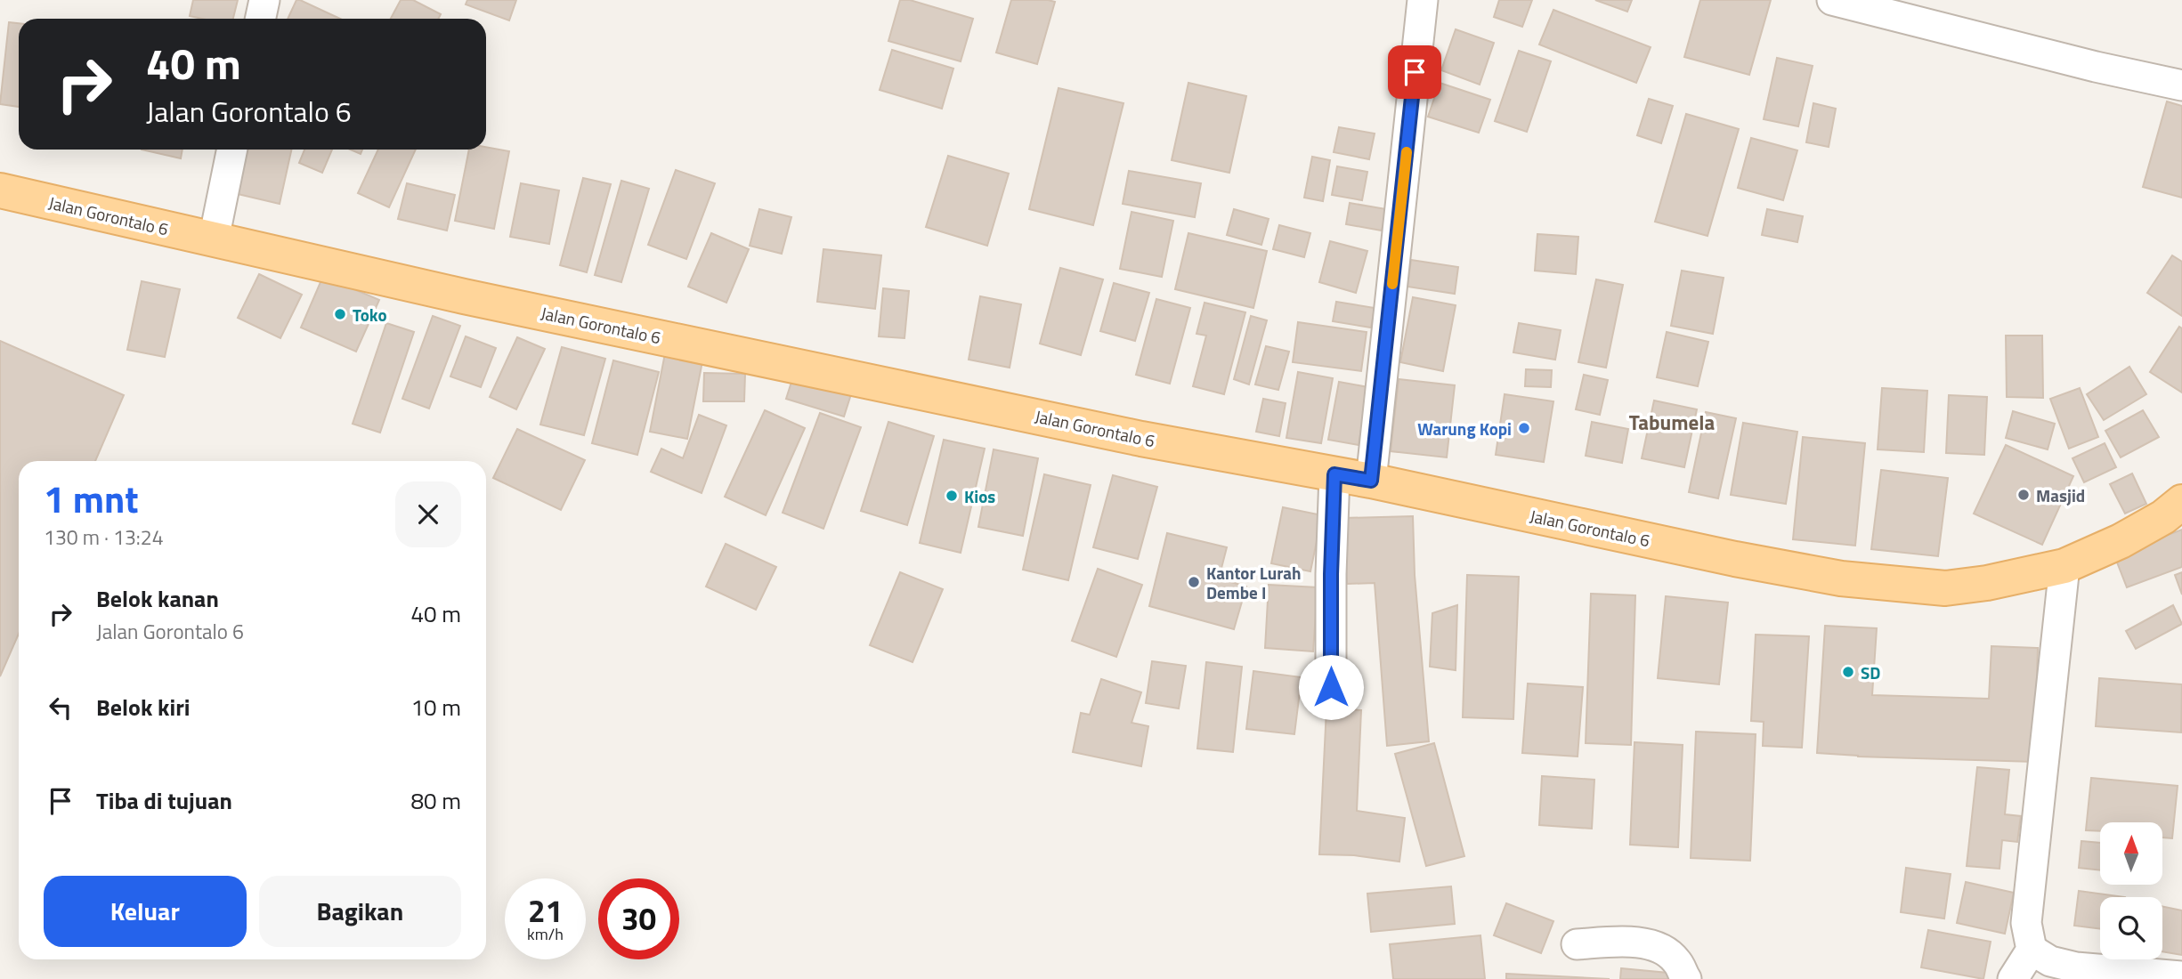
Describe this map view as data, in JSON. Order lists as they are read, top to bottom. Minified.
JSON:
{"streets":{"main road":["Jalan Gorontalo 6"]},"districts":["Tabumela"],"places":["Toko","Warung Kopi","Masjid","Kios","Kantor Lurah Dembe I","SD"],"north":"top","page":{"turn":["40 m","Jalan Gorontalo 6"],"heading":["1 mnt","130 m · 13:24"],"list":[{"name":"Belok kanan","note":"Jalan Gorontalo 6","value":"40 m"},{"name":"Belok kiri","value":"10 m"},{"name":"Tiba di tujuan","value":"80 m"}],"buttons":["Keluar","Bagikan"],"speed":"21 km/h","limit":"30"}}
